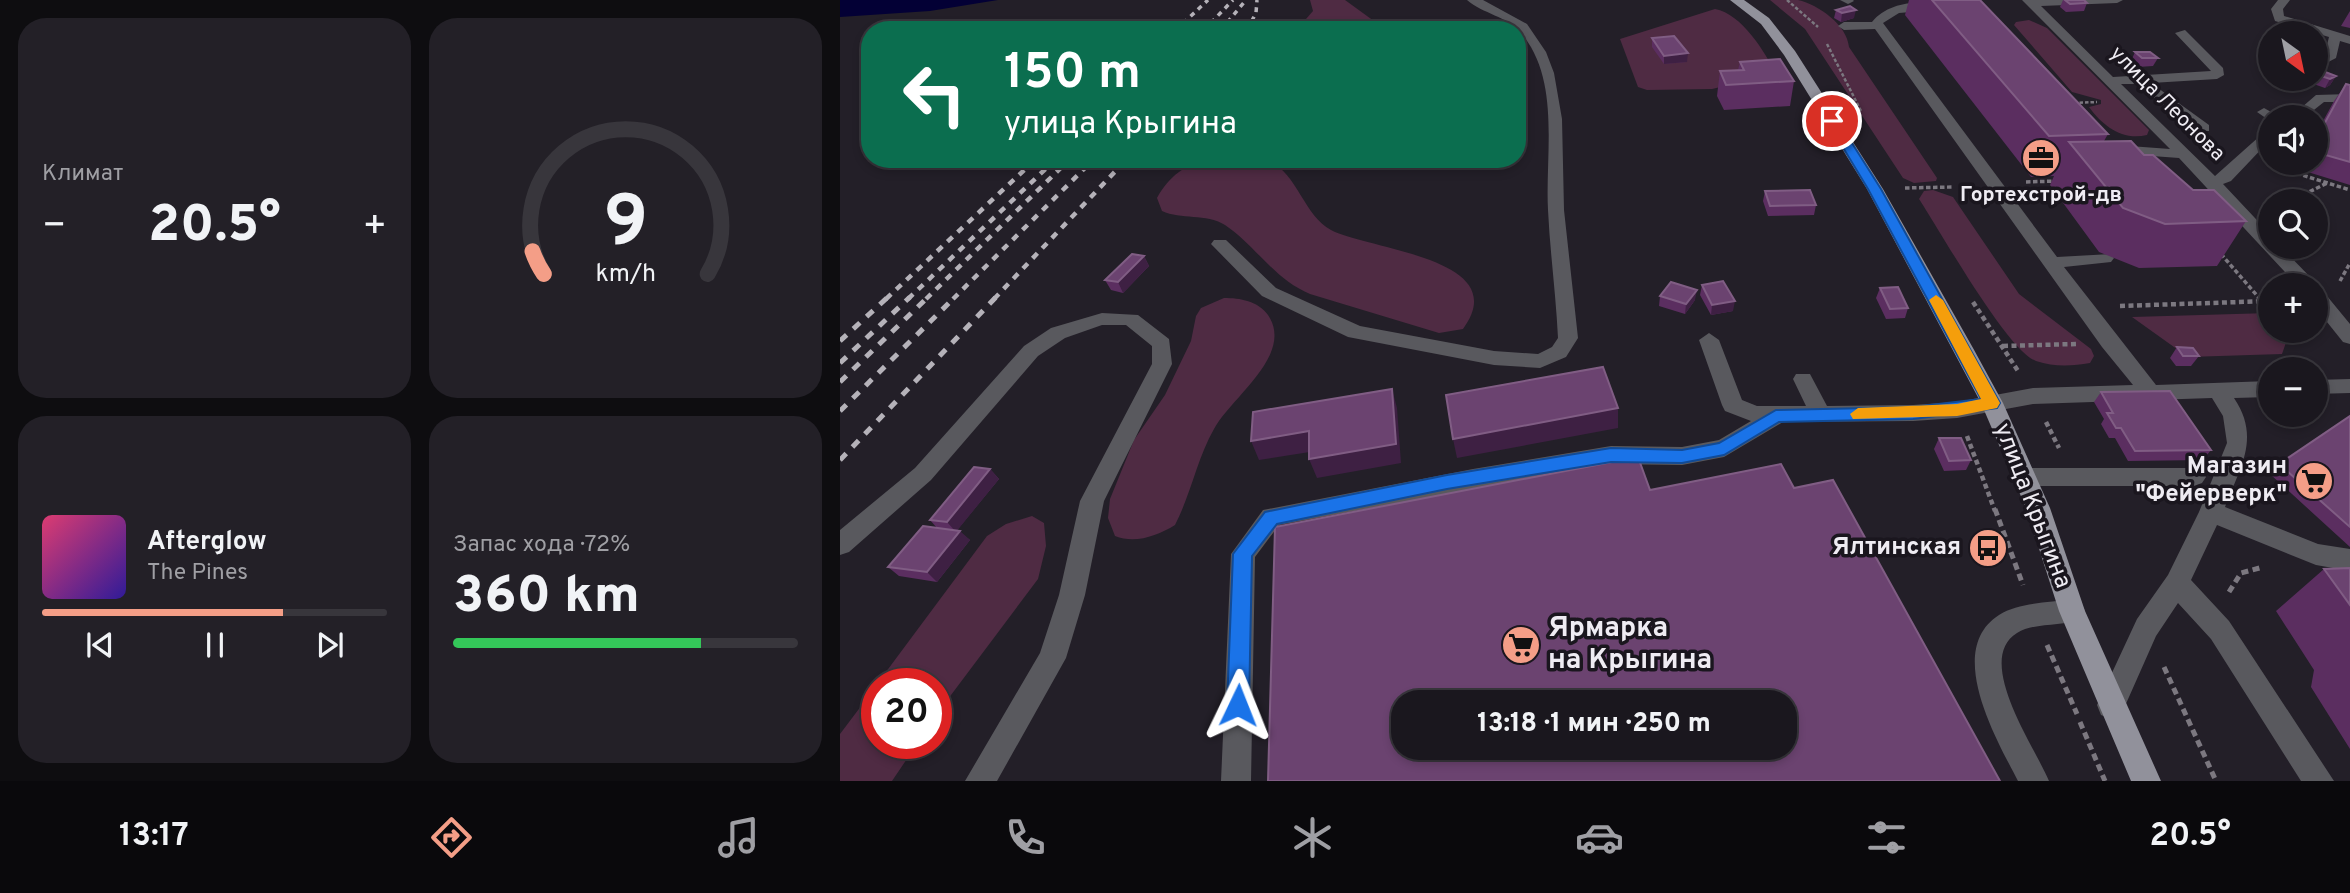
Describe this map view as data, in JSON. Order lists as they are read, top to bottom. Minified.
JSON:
{"streets":{"main road":["улица Крыгина"],"street":["улица Леонова"]},"places":{"office":["Гортехстрой-дв"],"supermarket":["Магазин \"Фейерверк\"","Ярмарка на Крыгина"],"bus stop":["Ялтинская"]},"north":"bottom right","page":{"tile":["Климат",["Запас хода · 72%","360 km"]],"map_buttons":["+","−"],"turn":["150 m","улица Крыгина"],"heat":["−","20.5°","+"],"song":["Afterglow","The Pines"],"limit":"20","trip":"13:18 · 1 мин · 250 m","tabs":["13:17","20.5°"],"gauge":["9","km/h"]}}
